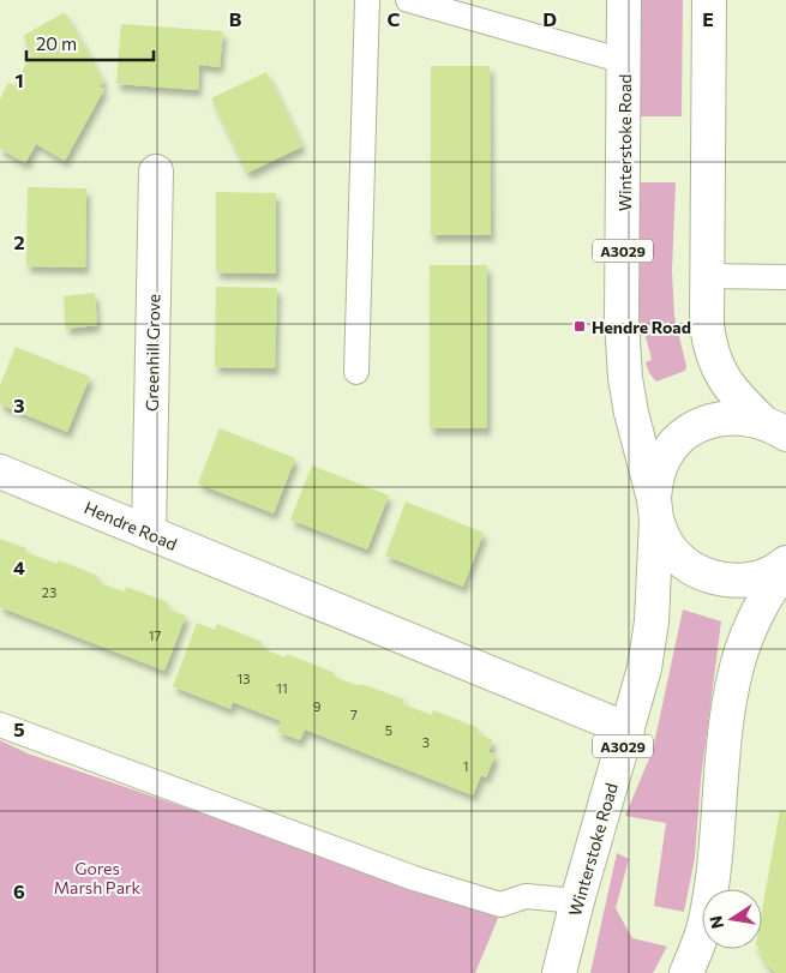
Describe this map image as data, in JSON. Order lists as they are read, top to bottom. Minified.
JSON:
{"streets":{"main road":["Winterstoke Road","A3029","Greenhill Grove","Hendre Road"]},"crossings":[["Winterstoke Road","Hendre Road"],["Greenhill Grove","Hendre Road"]],"parks":["Gores Marsh Park"],"places":{"transit":["Hendre Road"]},"house_numbers":["23","17","13","11","9","7","5","3","1"],"scale_bar":"20 m","north":"left","grid":{"columns":["B","C","D","E"],"rows":["1","2","3","4","5","6"]}}
